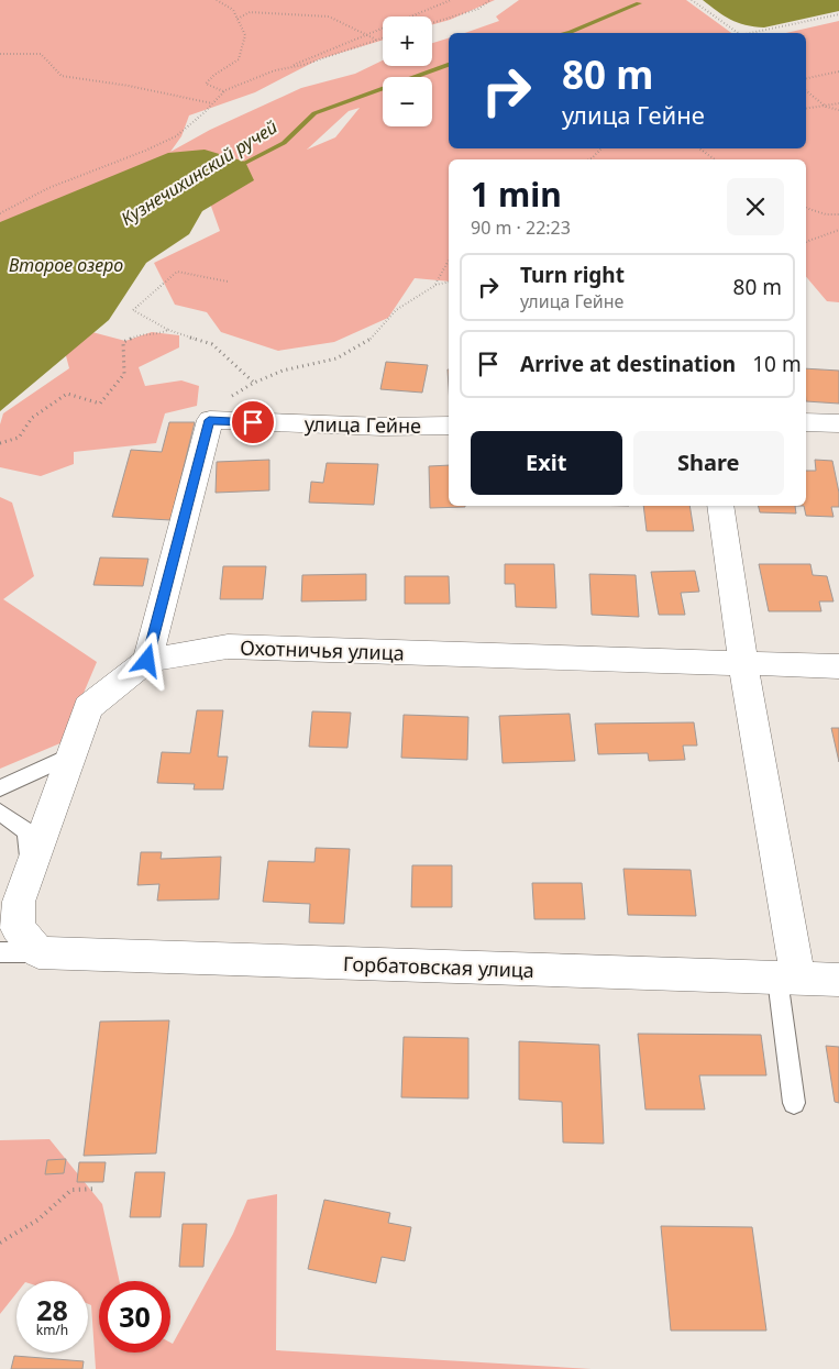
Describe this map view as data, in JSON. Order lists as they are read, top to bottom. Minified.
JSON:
{"streets":{"street":["улица Гейне","Охотничья улица","Горбатовская улица"]},"crossings":[["Охотничья улица","Горбатовская улица"]],"water":["Кузнечихинский ручей","Второе озеро"],"page":{"map_buttons":["+","−"],"turn":["80 m","улица Гейне"],"heading":["1 min","90 m · 22:23"],"list":[{"name":"Turn right","note":"улица Гейне","value":"80 m"},{"name":"Arrive at destination","value":"10 m"}],"buttons":["Exit","Share"],"speed":"28 km/h","limit":"30"}}
